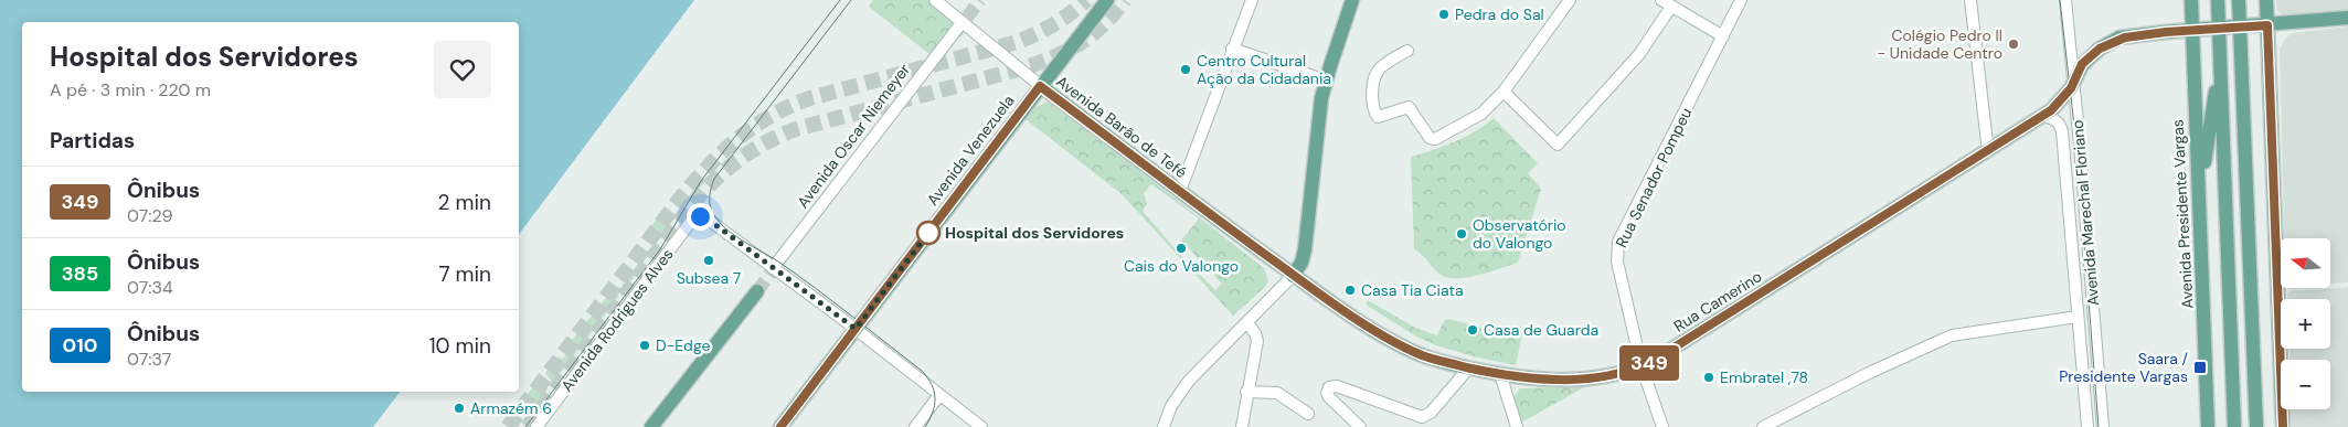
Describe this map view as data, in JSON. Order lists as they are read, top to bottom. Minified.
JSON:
{"streets":{"main road":["Avenida Barão de Tefé","Avenida Venezuela","Avenida Presidente Vargas","Rua Camerino"],"street":["Avenida Oscar Niemeyer","Rua Senador Pompeu","Avenida Marechal Floriano","Avenida Rodrigues Alves"]},"crossings":[["Avenida Barão de Tefé","Avenida Oscar Niemeyer"],["Avenida Barão de Tefé","Avenida Venezuela"],["Avenida Barão de Tefé","Rua Camerino"],["Avenida Oscar Niemeyer","Avenida Rodrigues Alves"],["Rua Senador Pompeu","Rua Camerino"],["Avenida Marechal Floriano","Rua Camerino"],["Avenida Presidente Vargas","Rua Camerino"]],"places":{"other":["Pedra do Sal","Colégio Pedro II - Unidade Centro","Centro Cultural Ação da Cidadania","Hospital dos Servidores","Observatório do Valongo","Cais do Valongo","Subsea 7","Casa Tia Ciata","Casa de Guarda","D-Edge","Embratel ,78","Armazém 6"],"transit":["Saara / Presidente Vargas"]},"lines":["bus line 349"],"north":"left","page":{"on_map":"349","heading":[["Hospital dos Servidores","A pé · 3 min · 220 m"],"Partidas"],"list":[{"mark":"349","name":"Ônibus","note":"07:29","value":"2 min"},{"mark":"385","name":"Ônibus","note":"07:34","value":"7 min"},{"mark":"010","name":"Ônibus","note":"07:37","value":"10 min"}],"map_buttons":["+","−"]}}
